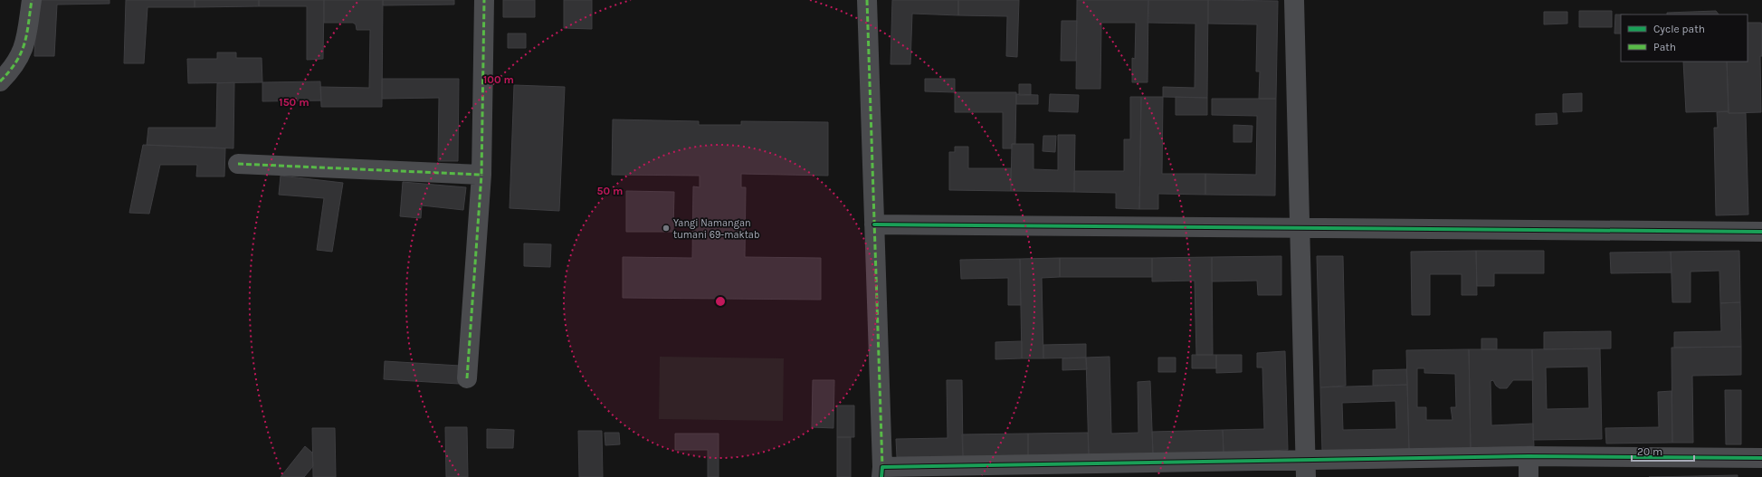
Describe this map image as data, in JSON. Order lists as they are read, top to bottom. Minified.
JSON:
{"places":["Yangi Namangan tumani 69-maktab"],"legend":["Cycle path","Path"],"scale_bar":"20 m","rings":["100 m","150 m","50 m"]}
